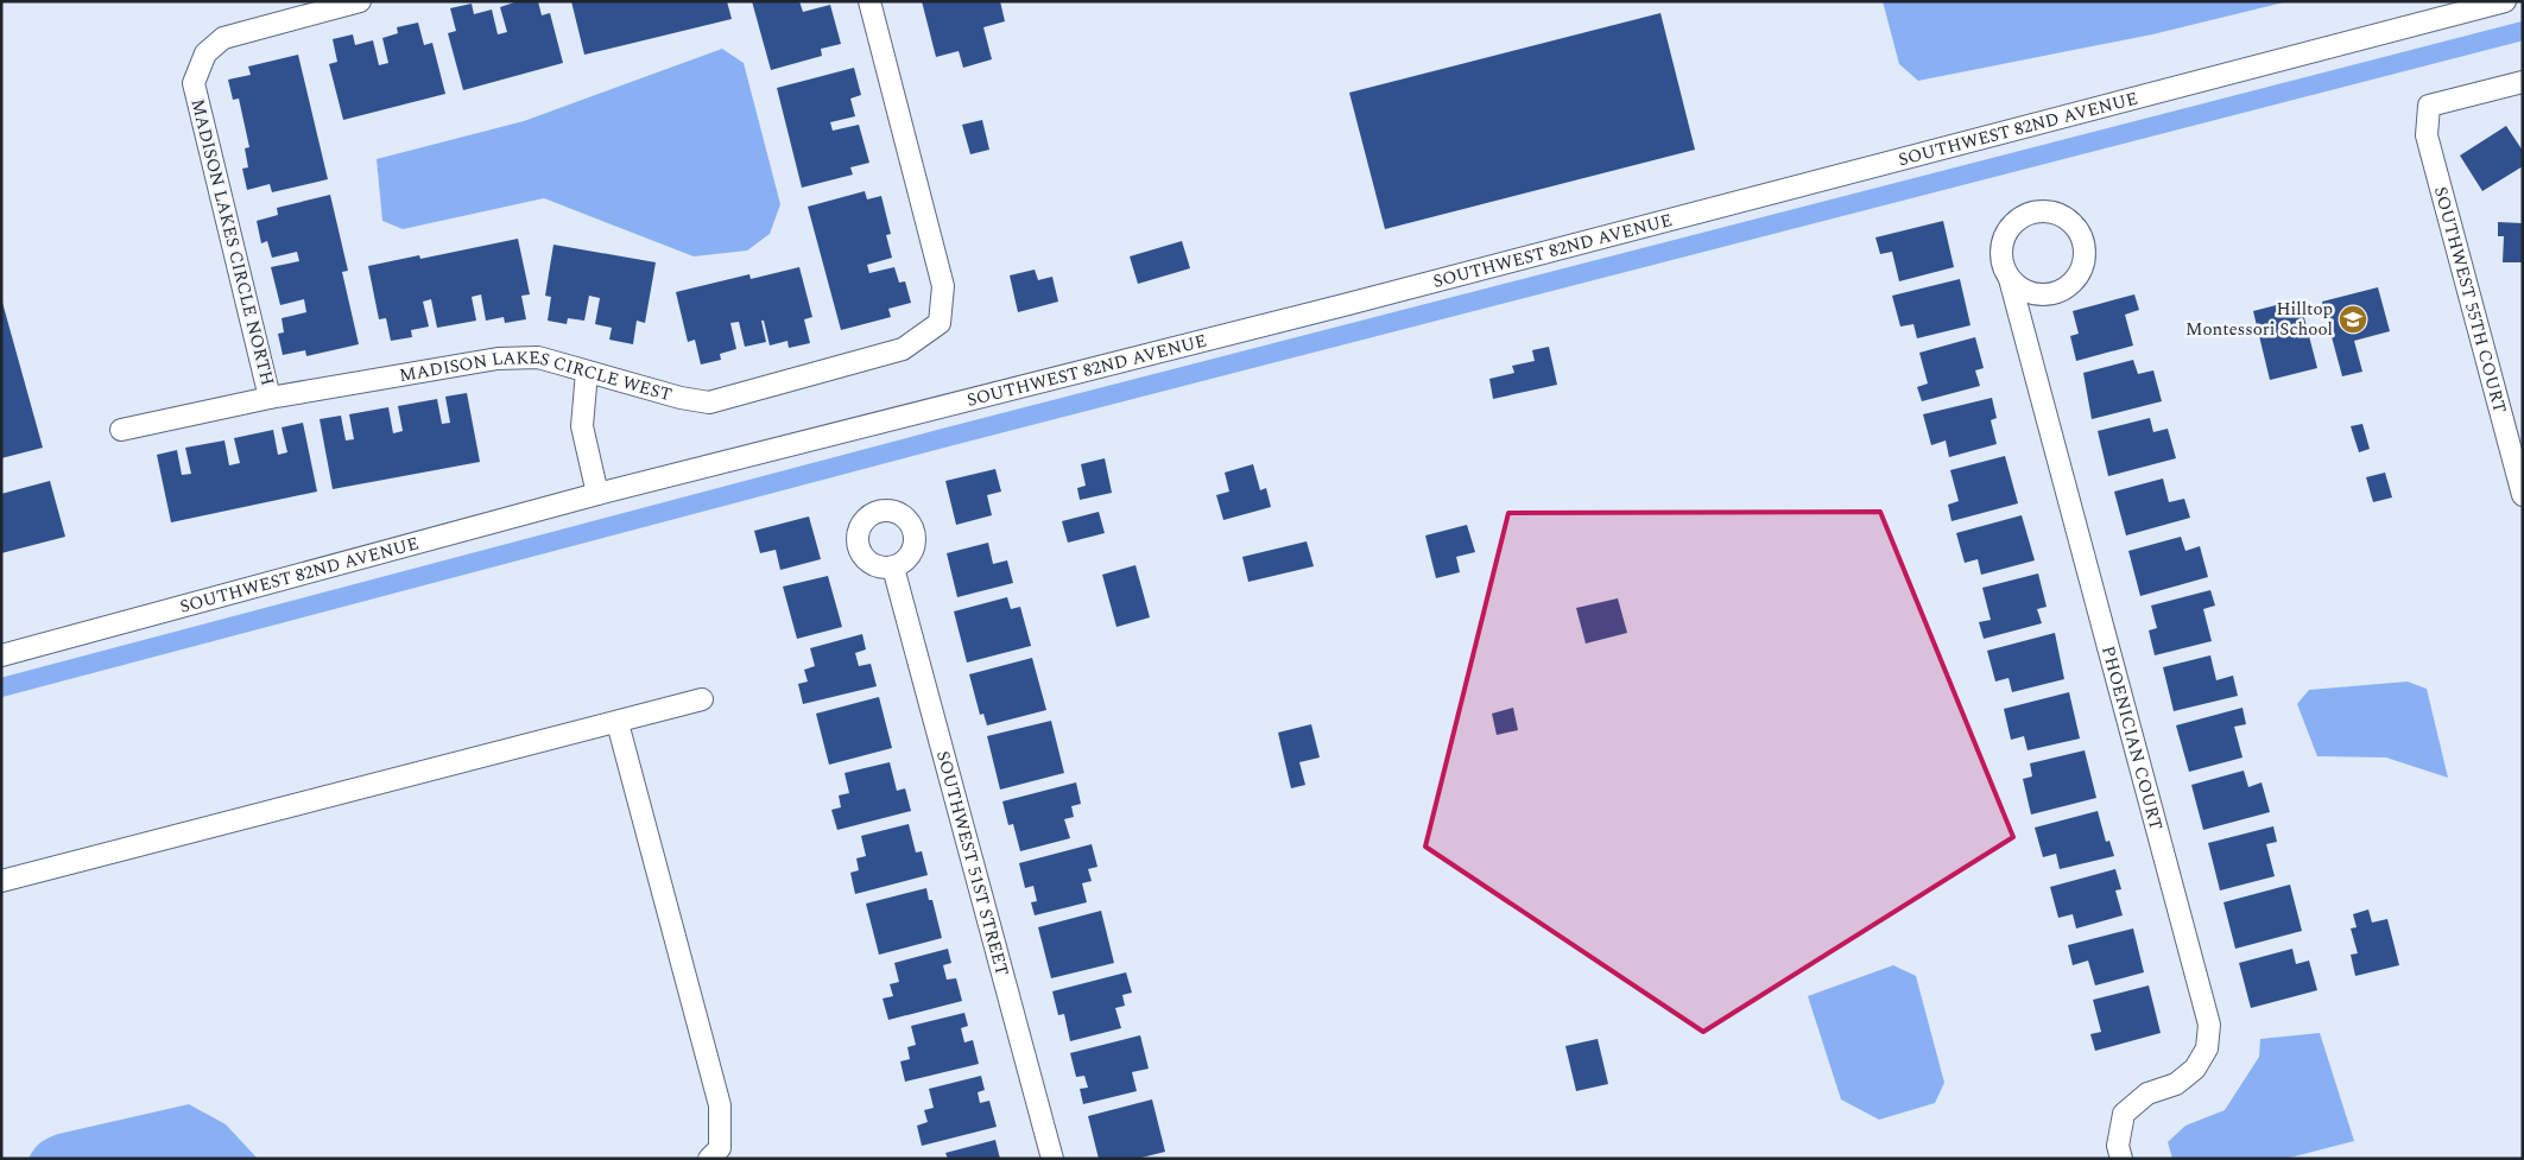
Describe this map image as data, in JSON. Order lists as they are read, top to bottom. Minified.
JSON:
{"streets":{"street":["SOUTHWEST 82ND AVENUE","MADISON LAKES CIRCLE NORTH","SOUTHWEST 55TH COURT","MADISON LAKES CIRCLE WEST","PHOENICIAN COURT","SOUTHWEST 51ST STREET"]},"crossings":[["MADISON LAKES CIRCLE NORTH","MADISON LAKES CIRCLE WEST"]],"places":{"school or university":["Hilltop Montessori School"]}}
